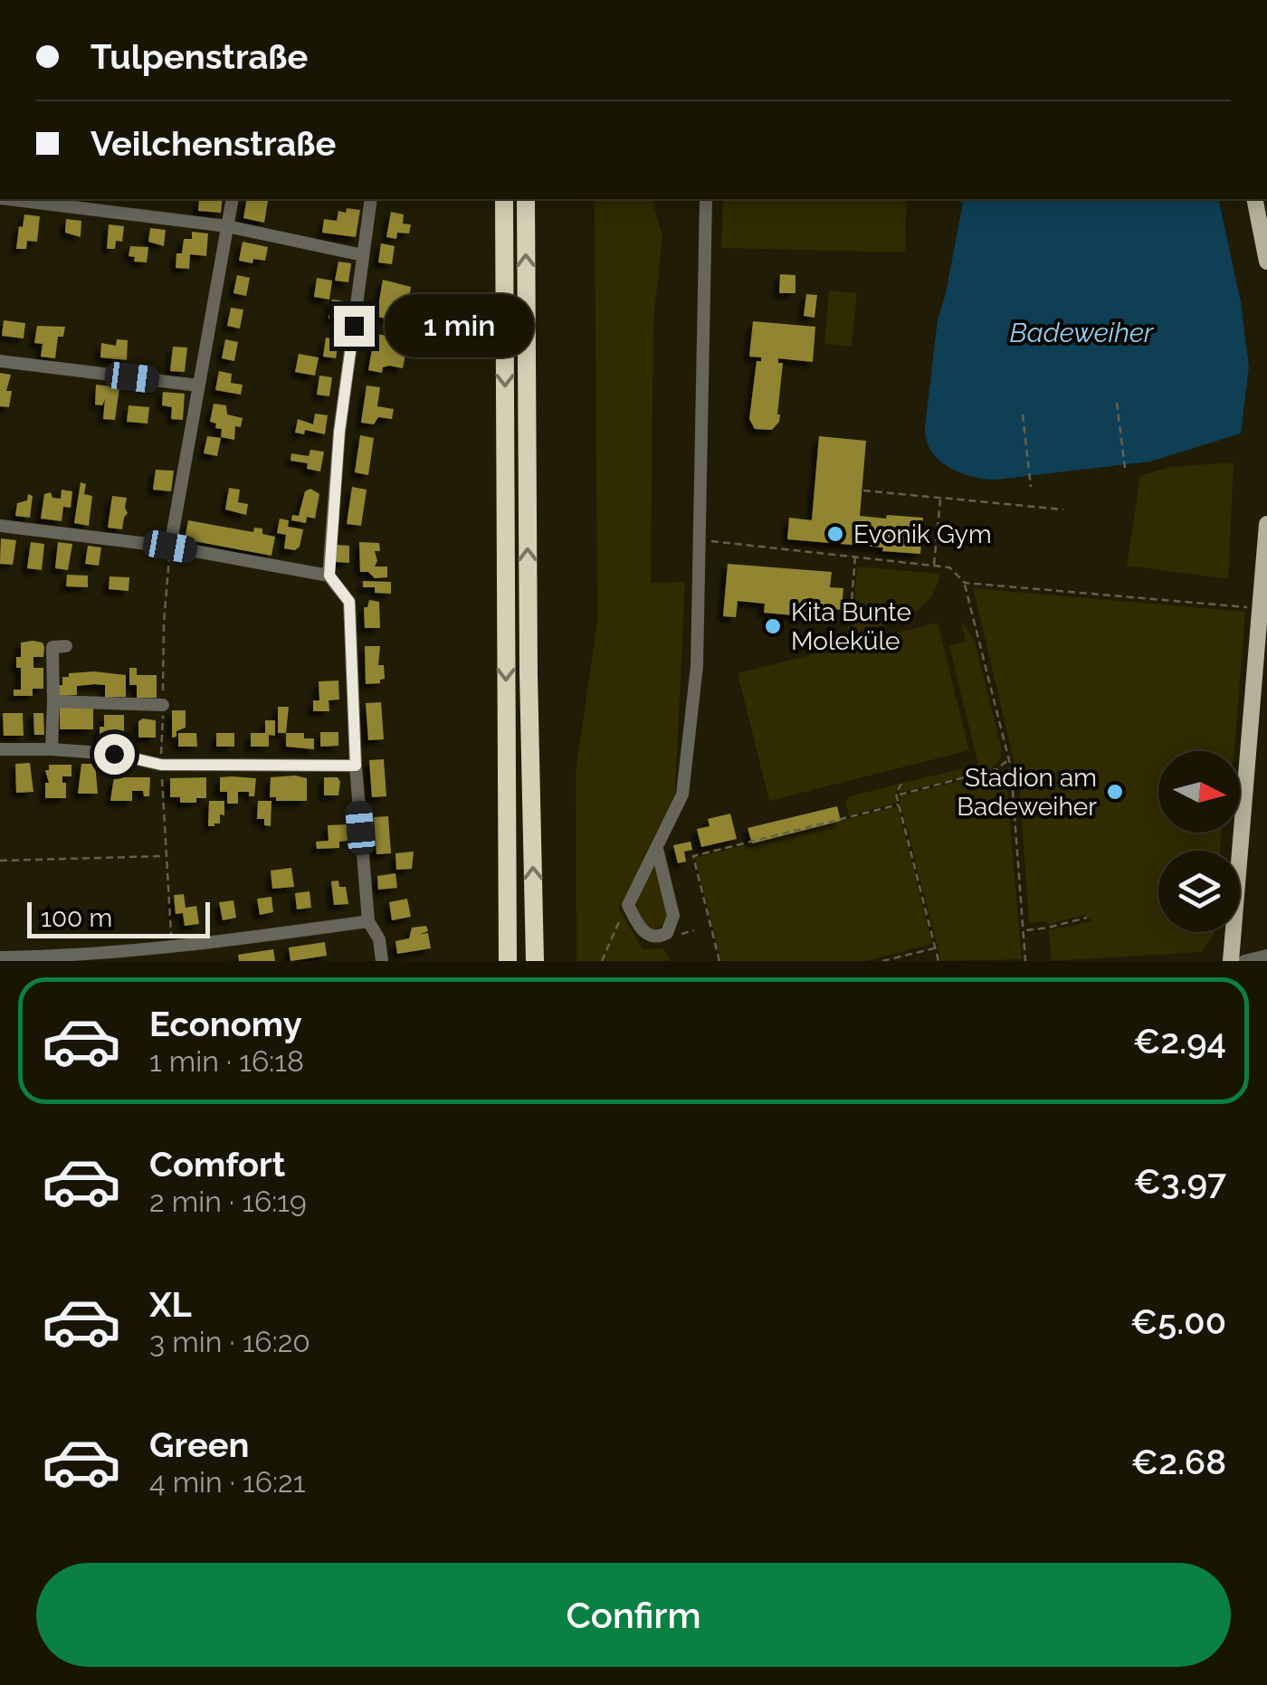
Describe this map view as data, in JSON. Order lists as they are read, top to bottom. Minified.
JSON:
{"water":["Badeweiher"],"places":["Evonik Gym","Kita Bunte Moleküle","Stadion am Badeweiher"],"scale_bar":"100 m","north":"right","page":{"banner":["Tulpenstraße","Veilchenstraße"],"bubble":"1 min","scale":"100 m","list":[{"name":"Economy","note":"1 min · 16:18","value":"€2.94"},{"name":"Comfort","note":"2 min · 16:19","value":"€3.97"},{"name":"XL","note":"3 min · 16:20","value":"€5.00"},{"name":"Green","note":"4 min · 16:21","value":"€2.68"}],"buttons":"Confirm"}}
